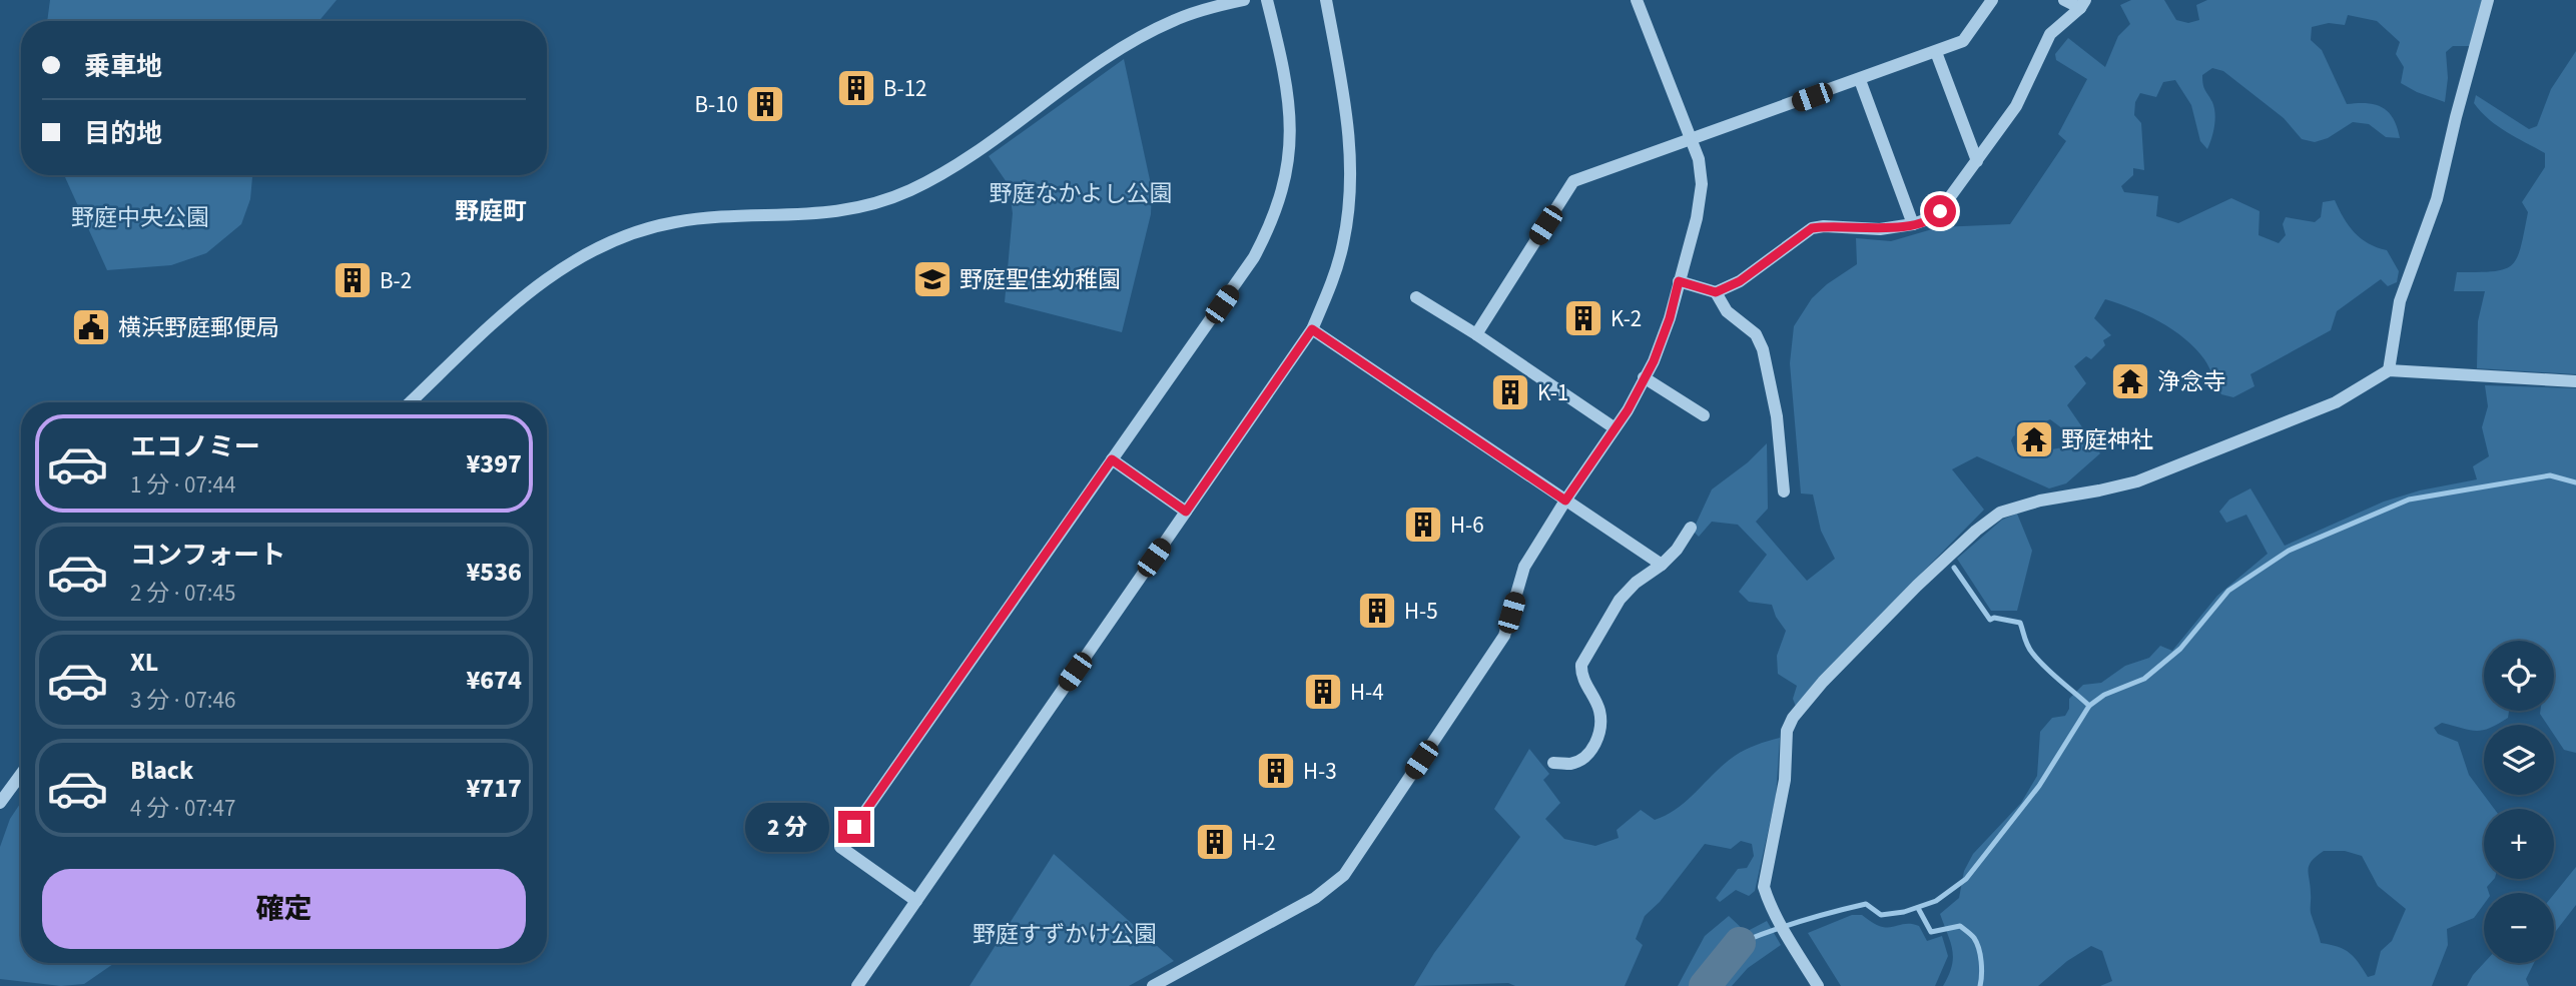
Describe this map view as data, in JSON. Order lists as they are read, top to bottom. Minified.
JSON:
{"districts":["野庭町"],"parks":["野庭なかよし公園","野庭中央公園","野庭すずかけ公園"],"places":{"building":["B-12","B-10","B-2","K-2","K-1","H-6","H-5","H-4","H-3","H-2"],"school or university":["野庭聖佳幼稚園"],"public building":["横浜野庭郵便局"],"temple":["浄念寺","野庭神社"]},"page":{"banner":["乗車地","目的地"],"list":[{"name":"エコノミー","note":"1 分 · 07:44","value":"¥397"},{"name":"コンフォート","note":"2 分 · 07:45","value":"¥536"},{"name":"XL","note":"3 分 · 07:46","value":"¥674"},{"name":"Black","note":"4 分 · 07:47","value":"¥717"}],"map_buttons":["+","−"],"bubble":"2 分","buttons":"確定"}}
